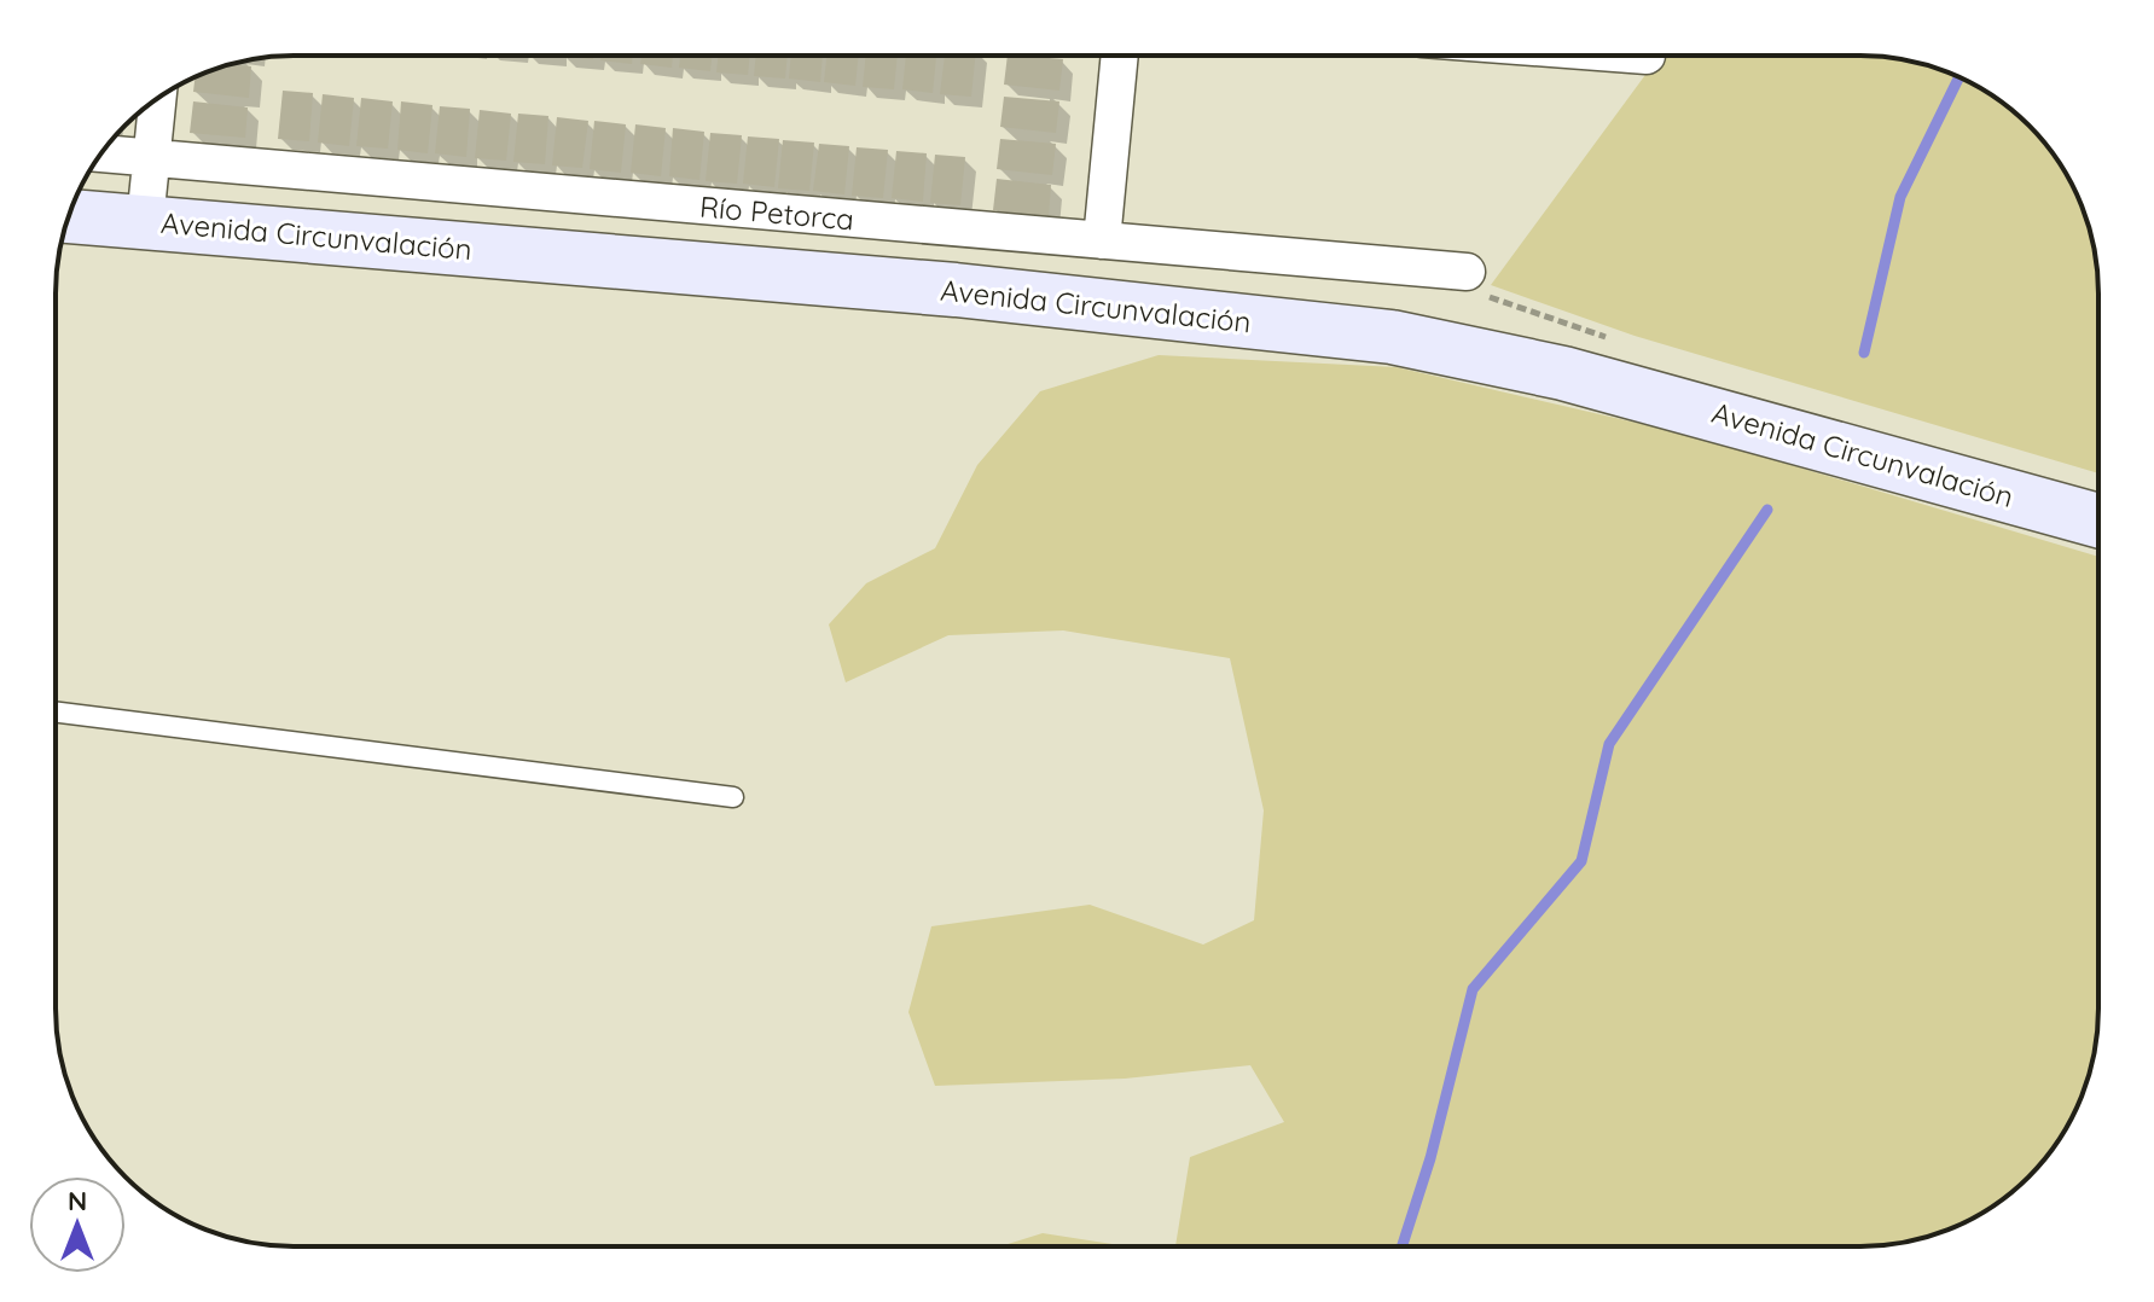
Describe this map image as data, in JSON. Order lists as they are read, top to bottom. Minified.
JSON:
{"streets":{"main road":["Avenida Circunvalación"],"street":["Río Petorca"]},"north":"top"}
